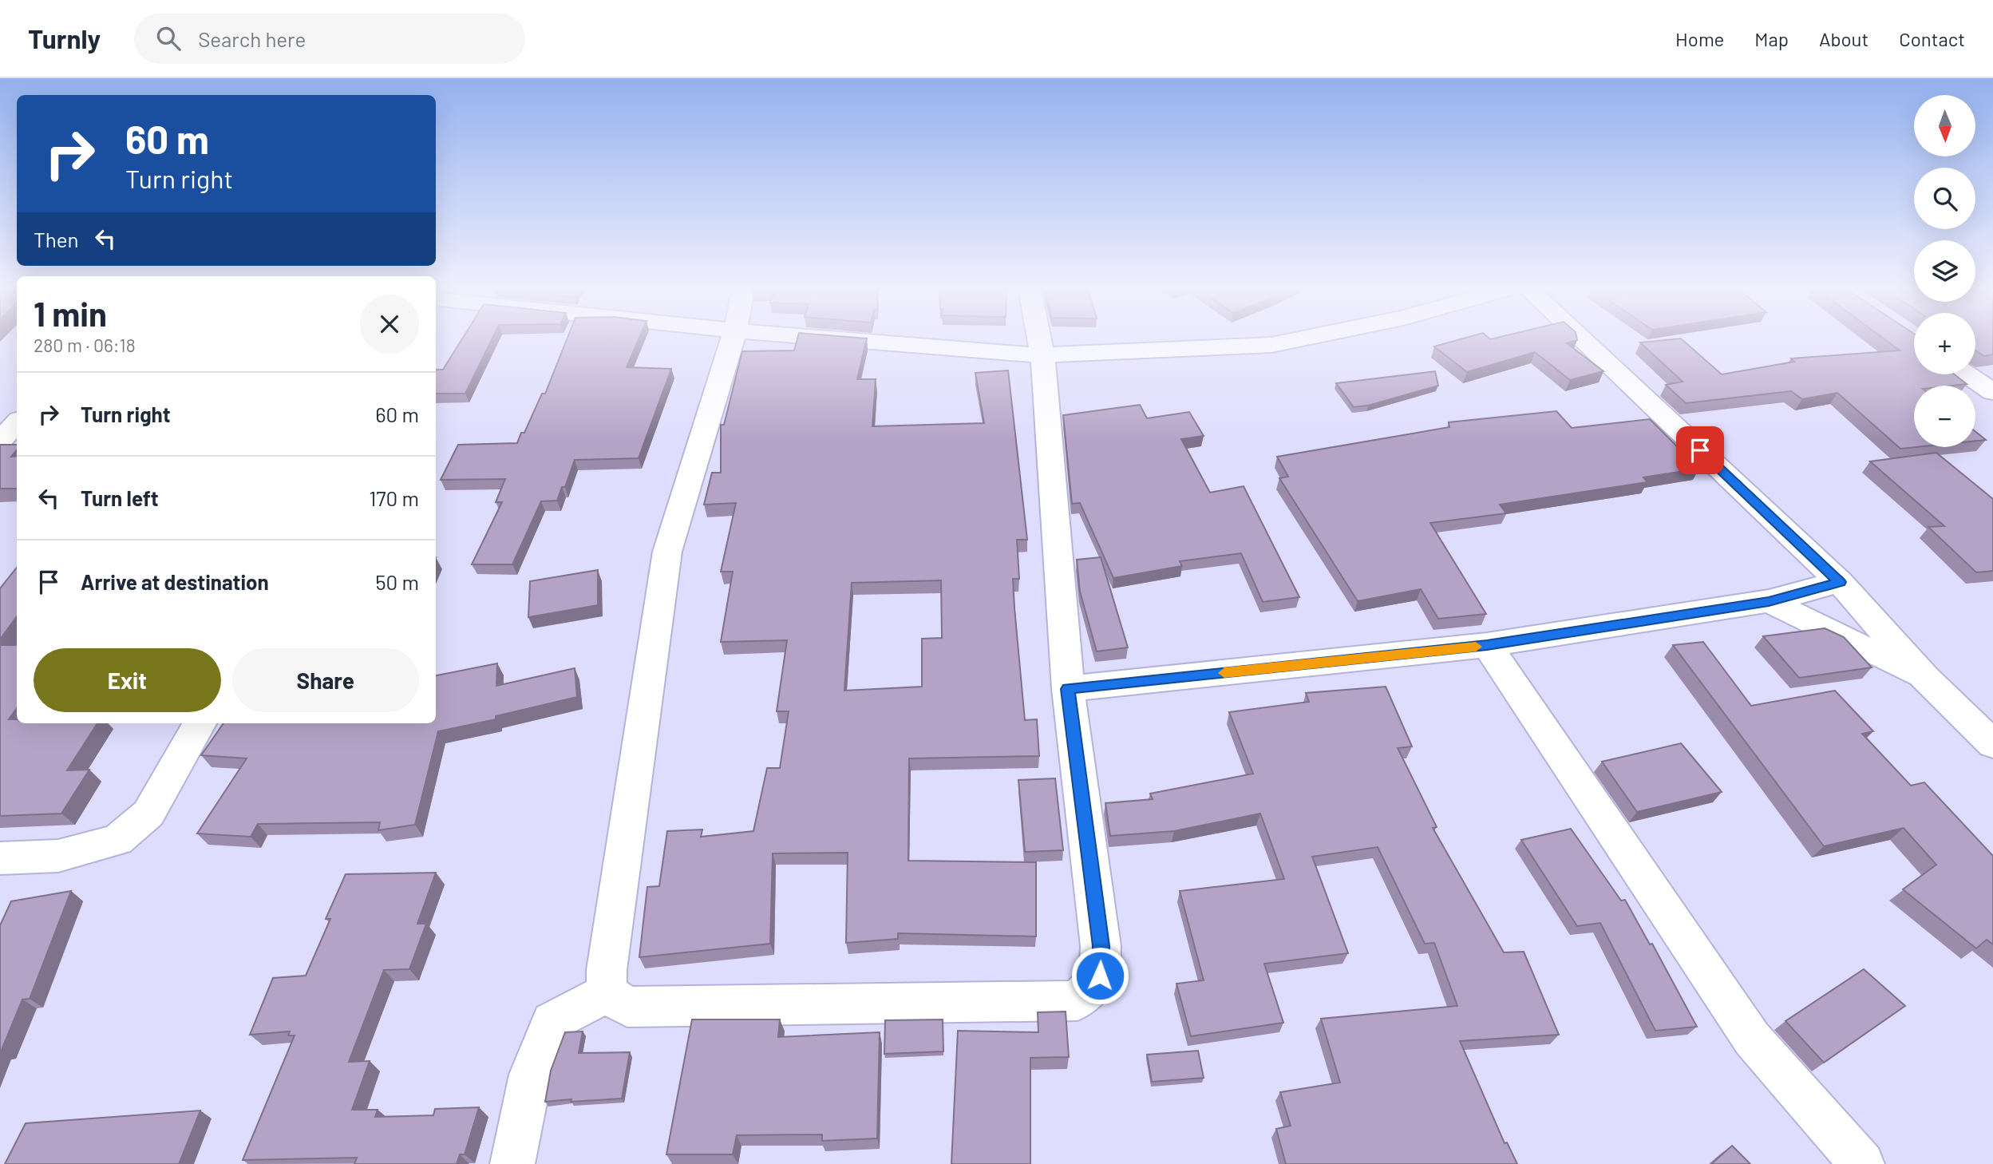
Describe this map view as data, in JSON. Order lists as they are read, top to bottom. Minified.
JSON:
{"north":"bottom","page":{"header":"Turnly","search":"Search here","nav":["Home","Map","About","Contact"],"map_buttons":["+","−"],"turn":["60 m","Turn right"],"then":"Then","heading":["1 min","280 m · 06:18"],"list":[{"name":"Turn right","value":"60 m"},{"name":"Turn left","value":"170 m"},{"name":"Arrive at destination","value":"50 m"}],"buttons":["Exit","Share"]}}
